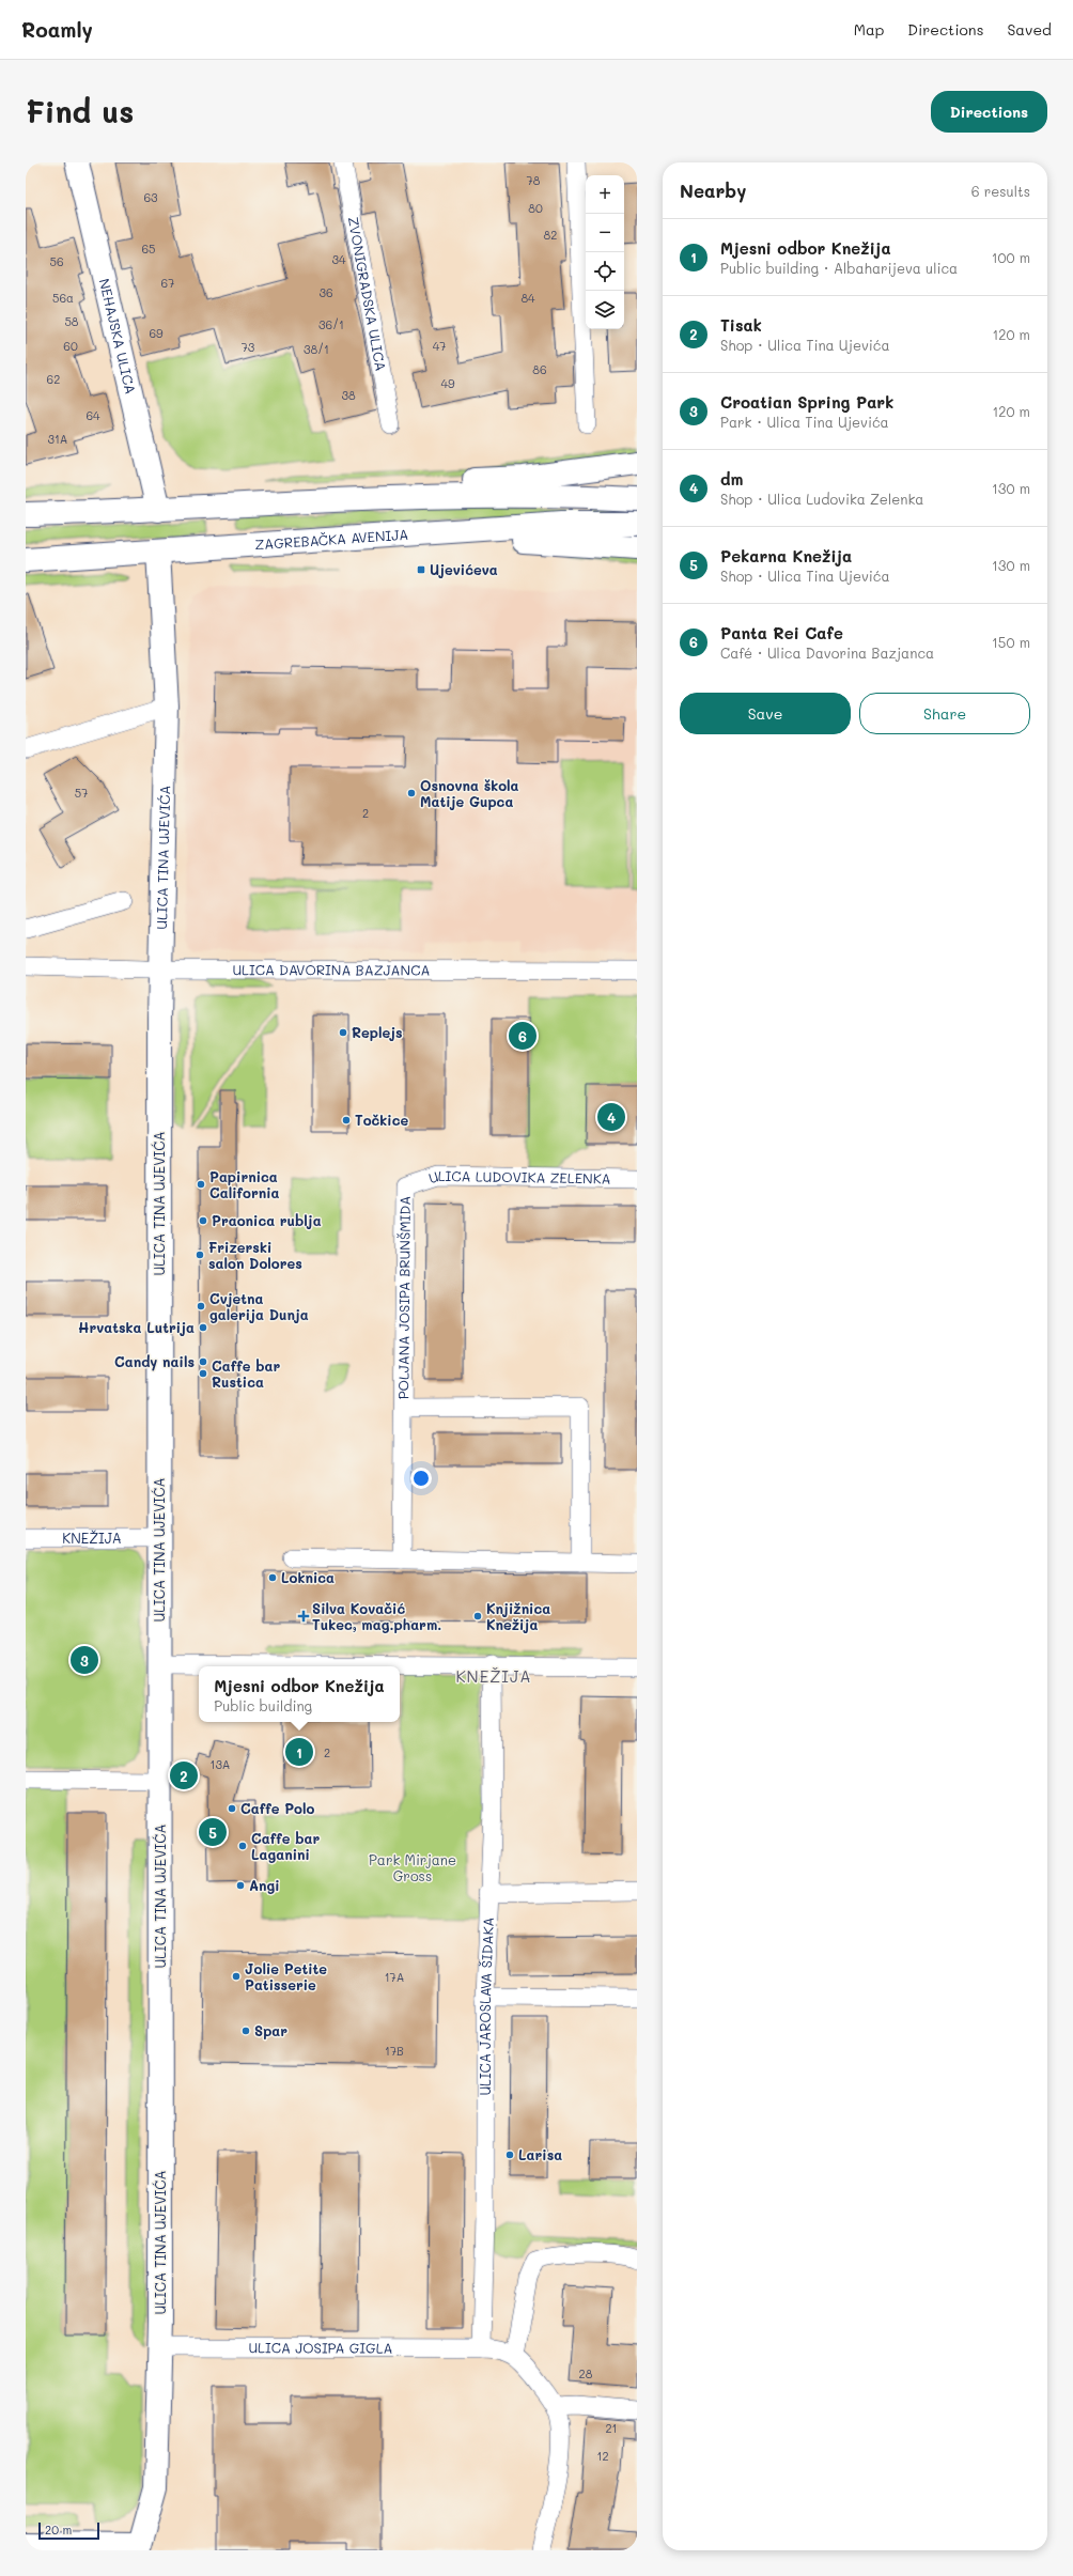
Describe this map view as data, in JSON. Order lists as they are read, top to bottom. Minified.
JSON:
{"streets":{"street":["ZVONIGRADSKA ULICA","NEHAJSKA ULICA","ZAGREBAČKA AVENIJA","ULICA TINA UJEVIĆA","ULICA DAVORINA BAZJANCA","ULICA LUDOVIKA ZELENKA","POLJANA JOSIPA BRUNŠMIDA","KNEŽIJA","ULICA JAROSLAVA ŠIDAKA","ULICA JOSIPA GIGLA"]},"crossings":[["ZAGREBAČKA AVENIJA","ULICA TINA UJEVIĆA"],["ULICA TINA UJEVIĆA","ULICA DAVORINA BAZJANCA"],["ULICA TINA UJEVIĆA","KNEŽIJA"],["ULICA TINA UJEVIĆA","ULICA JOSIPA GIGLA"],["ULICA LUDOVIKA ZELENKA","POLJANA JOSIPA BRUNŠMIDA"],["ULICA JAROSLAVA ŠIDAKA","ULICA JOSIPA GIGLA"]],"districts":["KNEŽIJA"],"parks":["Park Mirjane Gross"],"places":{"transit":["Ujevićeva"],"other":["Osnovna škola Matije Gupca","Replejs","Točkice","Papirnica California","Praonica rublja","Frizerski salon Dolores","Cvjetna galerija Dunja","Hrvatska Lutrija","Candy nails","Caffe bar Rustica","Loknica","Knjižnica Knežija","Caffe Polo","Caffe bar Laganini","Angi","Jolie Petite Patisserie","Spar","Larisa"],"health":["Silva Kovačić Tukec, mag.pharm."]},"house_numbers":["78","63","80","82","65","34","56","67","36","56a","84","58","36/1","69","60","47","73","38/1","86","62","49","38","64","31A","57","2","2","13A","17A","17B","28","21","12"],"scale_bar":"20 m","page":{"header":"Roamly","nav":["Map","Directions","Saved"],"buttons":["Directions",["Save","Share"]],"title":"Find us","heading":["Nearby","6 results"],"map_buttons":["+","−"],"list":[{"mark":"1","name":"Mjesni odbor Knežija","note":"Public building · Albaharijeva ulica","value":"100 m"},{"mark":"2","name":"Tisak","note":"Shop · Ulica Tina Ujevića","value":"120 m"},{"mark":"3","name":"Croatian Spring Park","note":"Park · Ulica Tina Ujevića","value":"120 m"},{"mark":"4","name":"dm","note":"Shop · Ulica Ludovika Zelenka","value":"130 m"},{"mark":"5","name":"Pekarna Knežija","note":"Shop · Ulica Tina Ujevića","value":"130 m"},{"mark":"6","name":"Panta Rei Cafe","note":"Café · Ulica Davorina Bazjanca","value":"150 m"}],"pins":["6","4","3","1","2","5"],"popup":["Mjesni odbor Knežija","Public building"],"scale":"20 m"}}
